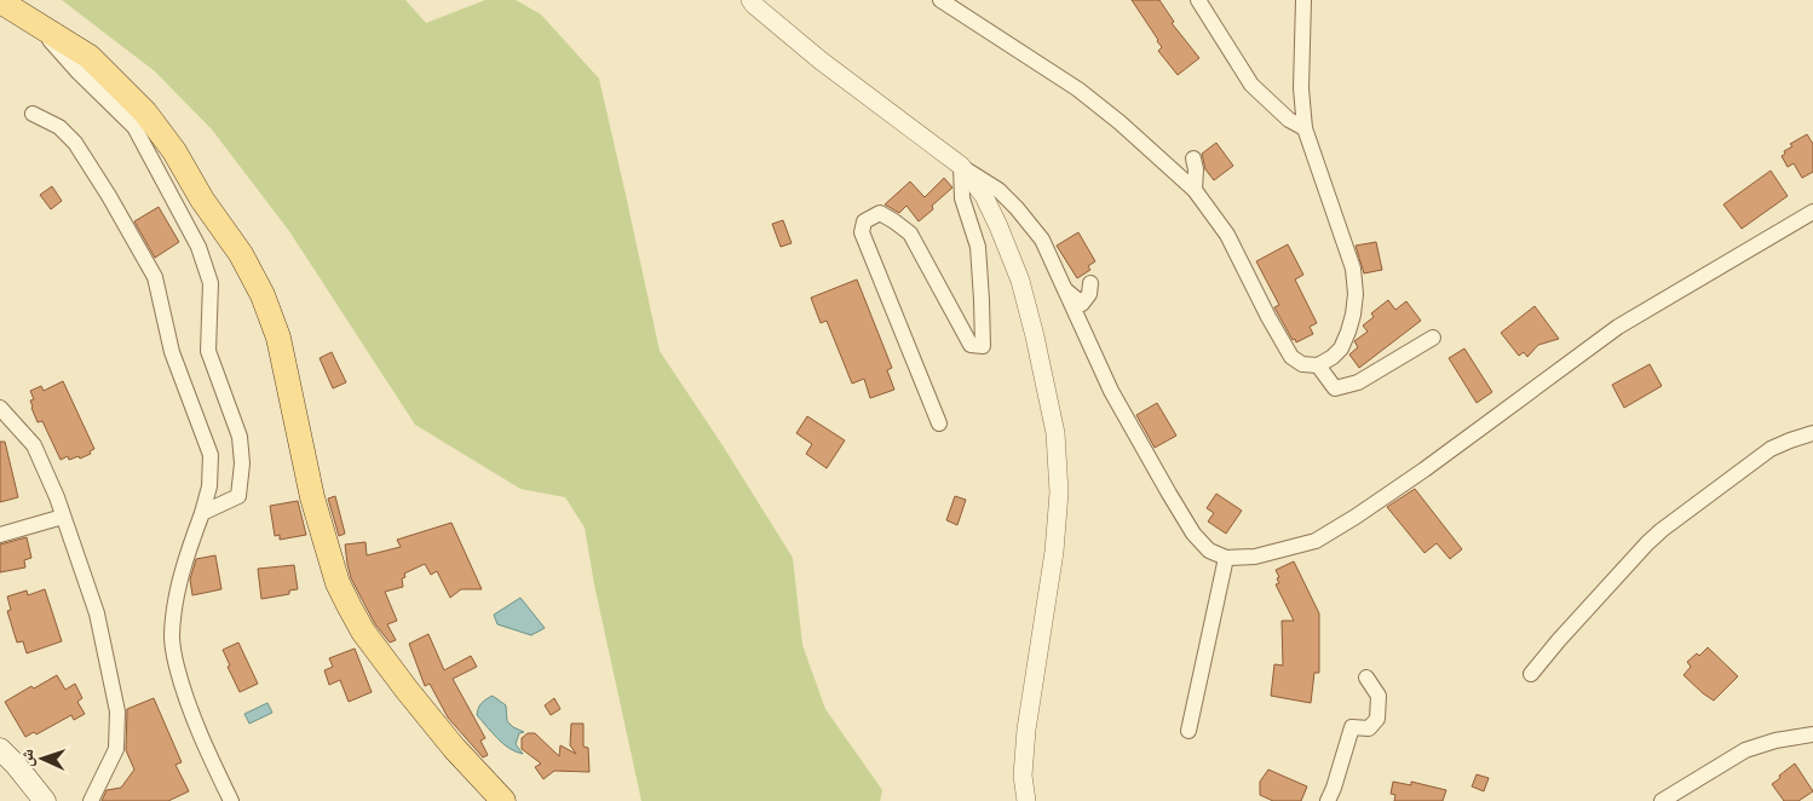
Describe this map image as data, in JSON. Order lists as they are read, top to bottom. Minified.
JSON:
{"north":"left"}
